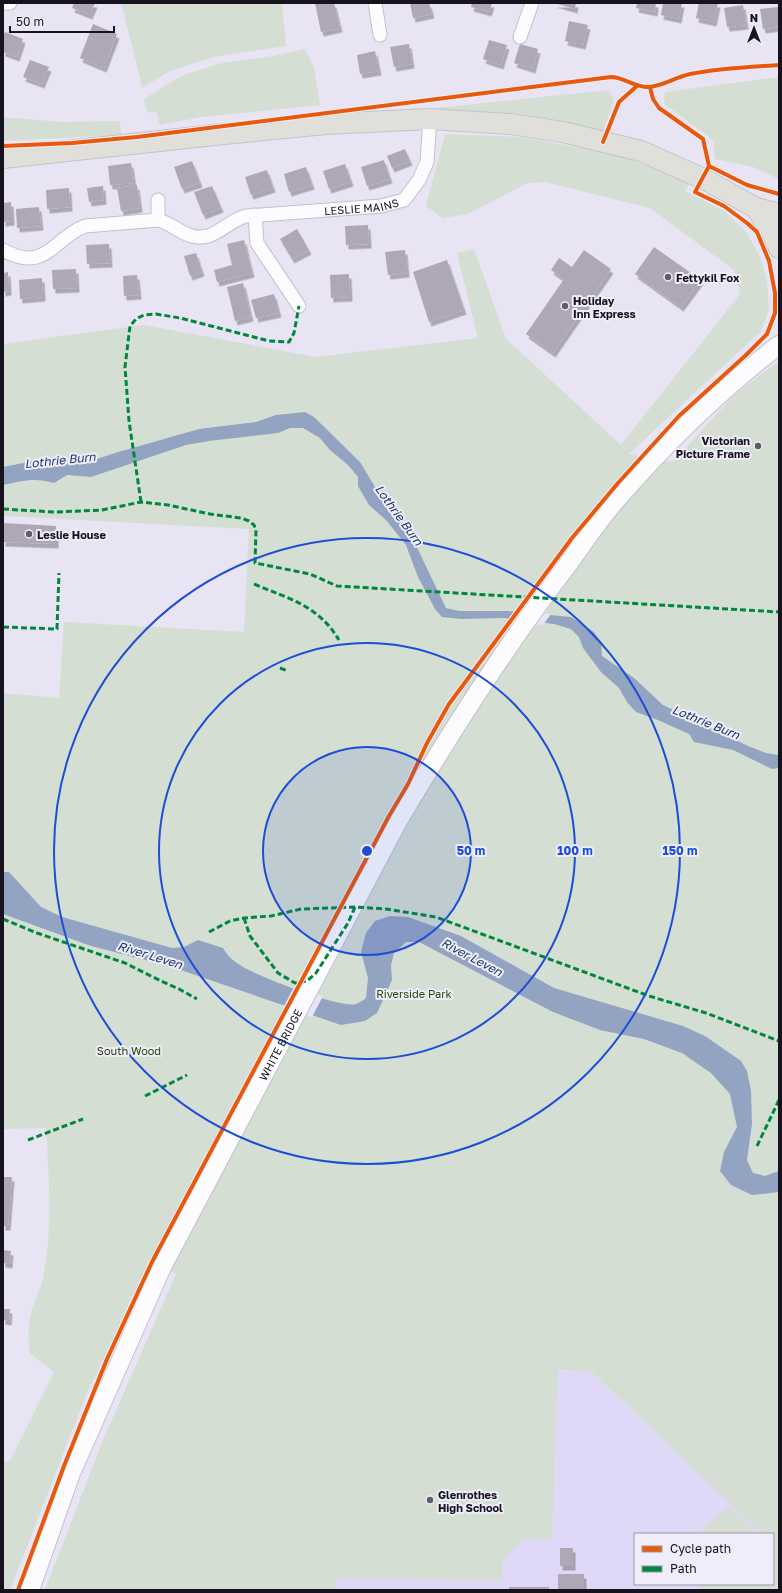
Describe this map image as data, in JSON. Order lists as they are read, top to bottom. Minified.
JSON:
{"streets":{"main road":["WHITE BRIDGE"],"street":["LESLIE MAINS"]},"water":["Lothrie Burn","River Leven"],"parks":["Riverside Park","South Wood"],"places":["Fettykil Fox","Holiday Inn Express","Victorian Picture Frame","Leslie House","Glenrothes High School"],"legend":["Cycle path","Path"],"scale_bar":"50 m","north":"top","rings":["50 m","100 m","150 m"]}
